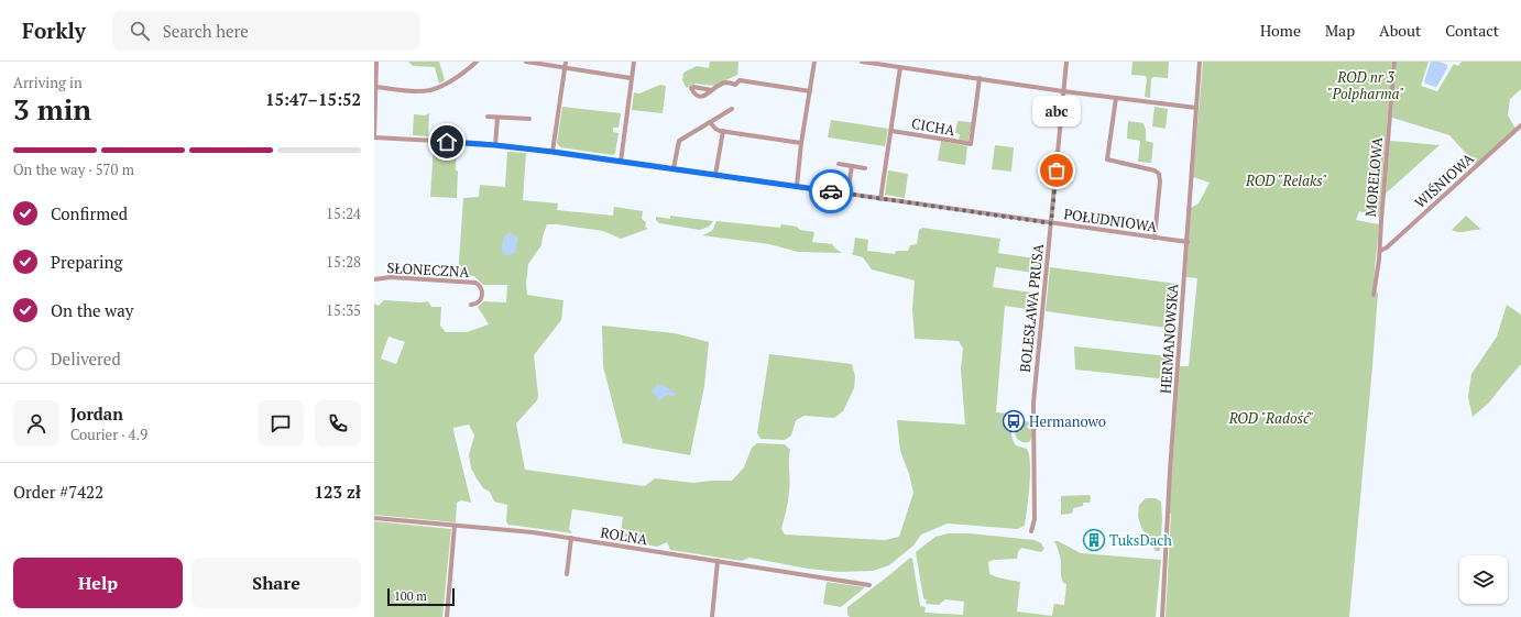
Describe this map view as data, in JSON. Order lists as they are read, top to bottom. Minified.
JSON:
{"streets":{"street":["CICHA","MORELOWA","WIŚNIOWA","POŁUDNIOWA","SŁONECZNA","BOLESŁAWA PRUSA","HERMANOWSKA","ROLNA"]},"crossings":[["CICHA","POŁUDNIOWA"],["MORELOWA","WIŚNIOWA"],["POŁUDNIOWA","BOLESŁAWA PRUSA"],["POŁUDNIOWA","HERMANOWSKA"]],"parks":["ROD nr 3 \"Polpharma\"","ROD \"Relaks\"","ROD \"Radość\""],"places":{"other":["abc"],"bus stop":["Hermanowo"],"building":["TuksDach"]},"scale_bar":"100 m","page":{"header":"Forkly","search":"Search here","nav":["Home","Map","About","Contact"],"heading":["3 min","Arriving in","15:47–15:52"],"panel":["Jordan","Courier · 4.9","Order #7422","123 zł"],"bubble":"abc","bar":"On the way · 570 m","list":[["Confirmed","15:24"],["Preparing","15:28"],["On the way","15:35"],"Delivered"],"buttons":["Help","Share"],"scale":"100 m"}}
